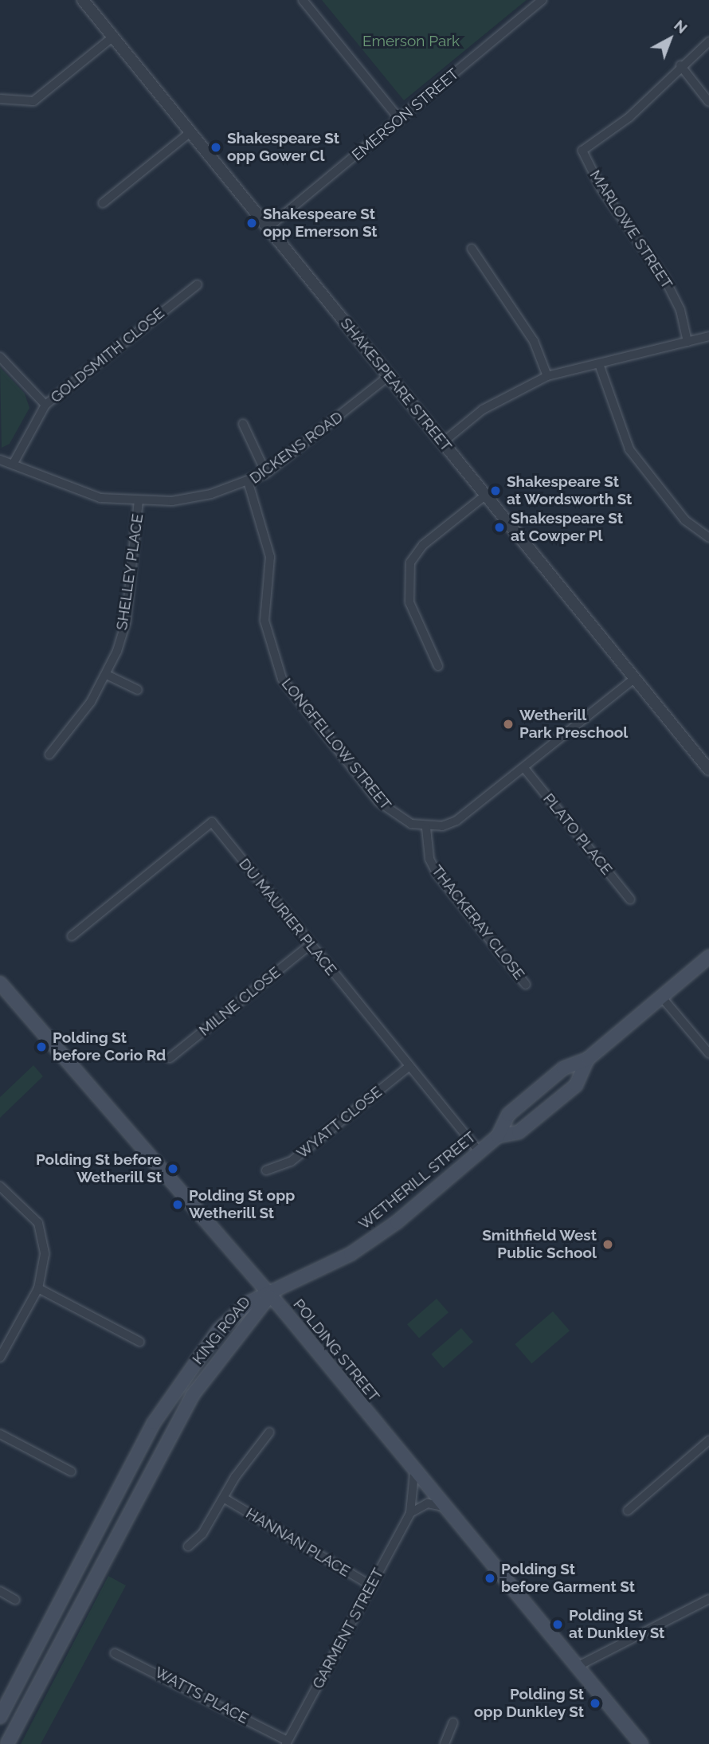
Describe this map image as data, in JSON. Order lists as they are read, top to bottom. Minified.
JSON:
{"streets":{"main road":["WETHERILL STREET","KING ROAD","POLDING STREET"],"street":["EMERSON STREET","MARLOWE STREET","GOLDSMITH CLOSE","SHAKESPEARE STREET","DICKENS ROAD","SHELLEY PLACE","LONGFELLOW STREET","PLATO PLACE","DU MAURIER PLACE","THACKERAY CLOSE","MILNE CLOSE","WYATT CLOSE","HANNAN PLACE","GARMENT STREET","WATTS PLACE"]},"crossings":[["EMERSON STREET","SHAKESPEARE STREET"],["GOLDSMITH CLOSE","DICKENS ROAD"],["SHAKESPEARE STREET","DICKENS ROAD"],["DICKENS ROAD","SHELLEY PLACE"],["DICKENS ROAD","LONGFELLOW STREET"],["LONGFELLOW STREET","THACKERAY CLOSE"],["DU MAURIER PLACE","MILNE CLOSE"],["DU MAURIER PLACE","WYATT CLOSE"],["DU MAURIER PLACE","WETHERILL STREET"],["WETHERILL STREET","KING ROAD"],["WETHERILL STREET","POLDING STREET"],["KING ROAD","POLDING STREET"],["POLDING STREET","GARMENT STREET"],["HANNAN PLACE","GARMENT STREET"],["GARMENT STREET","WATTS PLACE"]],"parks":["Emerson Park"],"places":["Shakespeare St opp Gower Cl","Shakespeare St opp Emerson St","Shakespeare St at Wordsworth St","Shakespeare St at Cowper Pl","Wetherill Park Preschool","Polding St before Corio Rd","Polding St before Wetherill St","Polding St opp Wetherill St","Smithfield West Public School","Polding St before Garment St","Polding St at Dunkley St","Polding St opp Dunkley St"],"north":"top right"}
